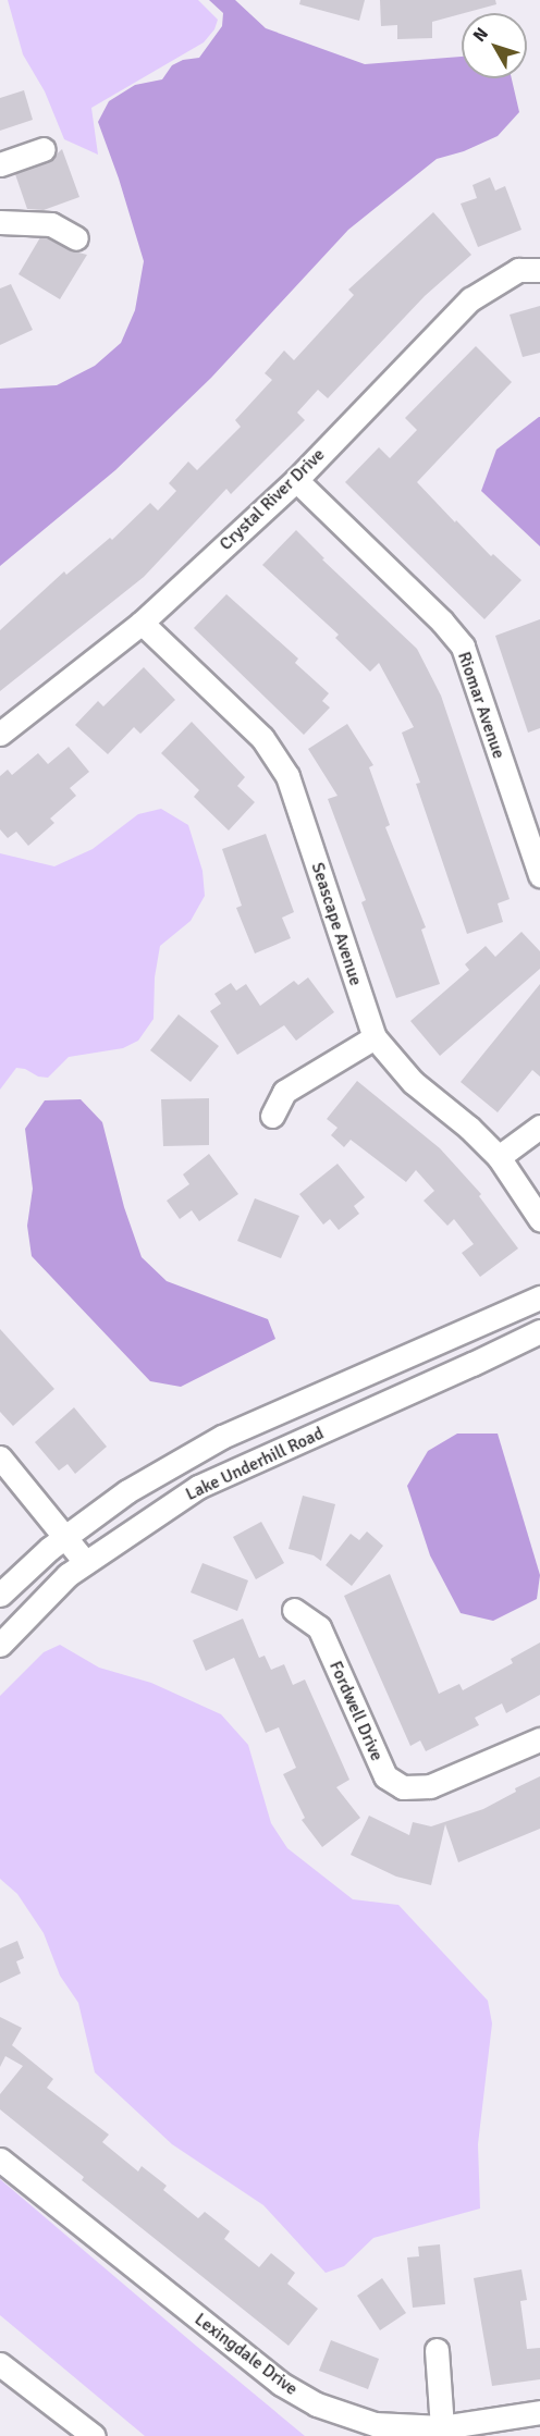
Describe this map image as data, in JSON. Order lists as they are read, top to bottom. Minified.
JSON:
{"streets":{"street":["Crystal River Drive","Riomar Avenue","Seascape Avenue","Lake Underhill Road","Fordwell Drive","Lexingdale Drive"]},"crossings":[["Crystal River Drive","Riomar Avenue"],["Crystal River Drive","Seascape Avenue"]],"north":"top left"}
